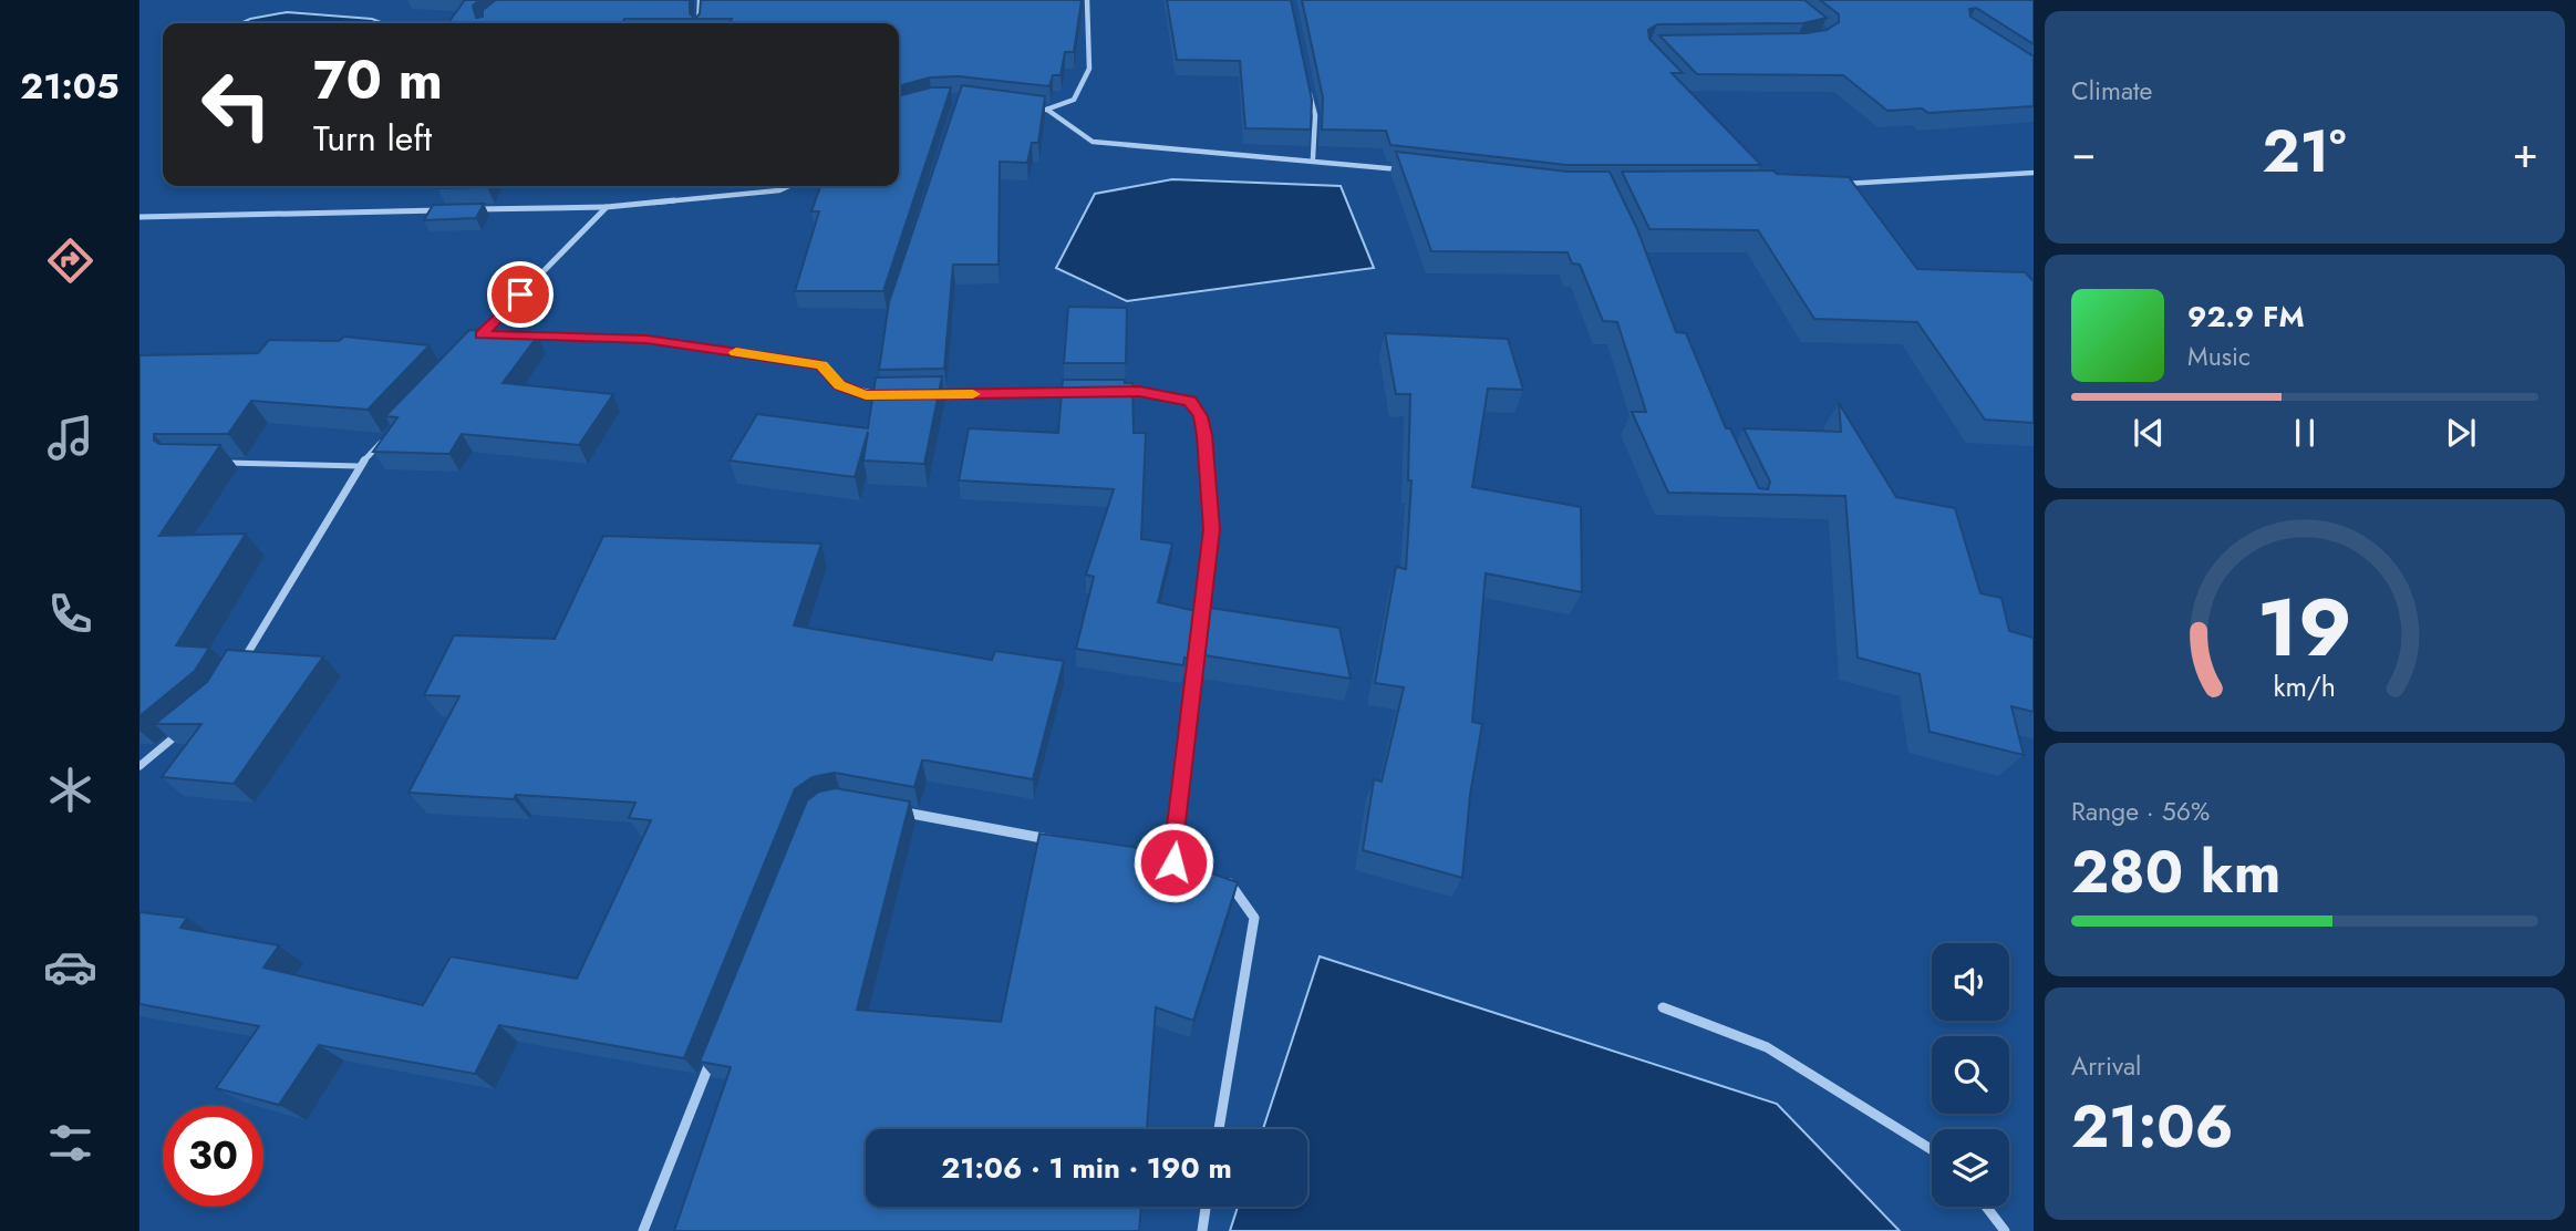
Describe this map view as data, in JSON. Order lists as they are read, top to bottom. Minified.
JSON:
{"page":{"tabs":"21:05","tile":["Climate",["Range · 56%","280 km"],["Arrival","21:06"]],"turn":["70 m","Turn left"],"heat":["−","21°","+"],"song":["92.9 FM","Music"],"limit":"30","trip":"21:06 · 1 min · 190 m","gauge":["19","km/h"]}}
